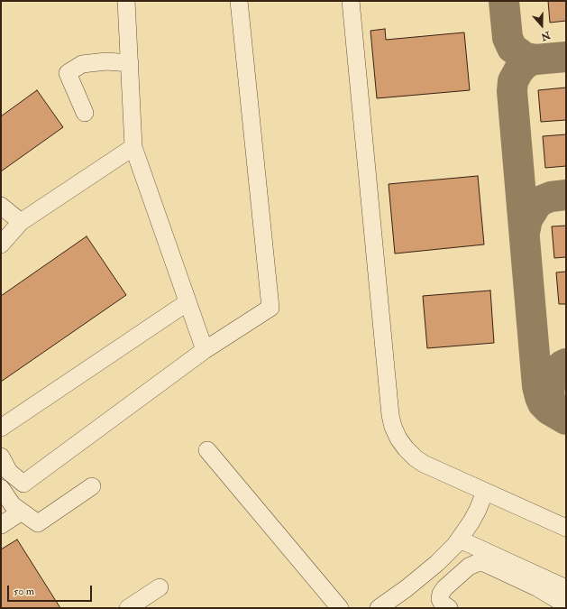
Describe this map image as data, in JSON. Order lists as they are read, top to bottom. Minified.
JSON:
{"scale_bar":"50 m","north":"bottom"}
